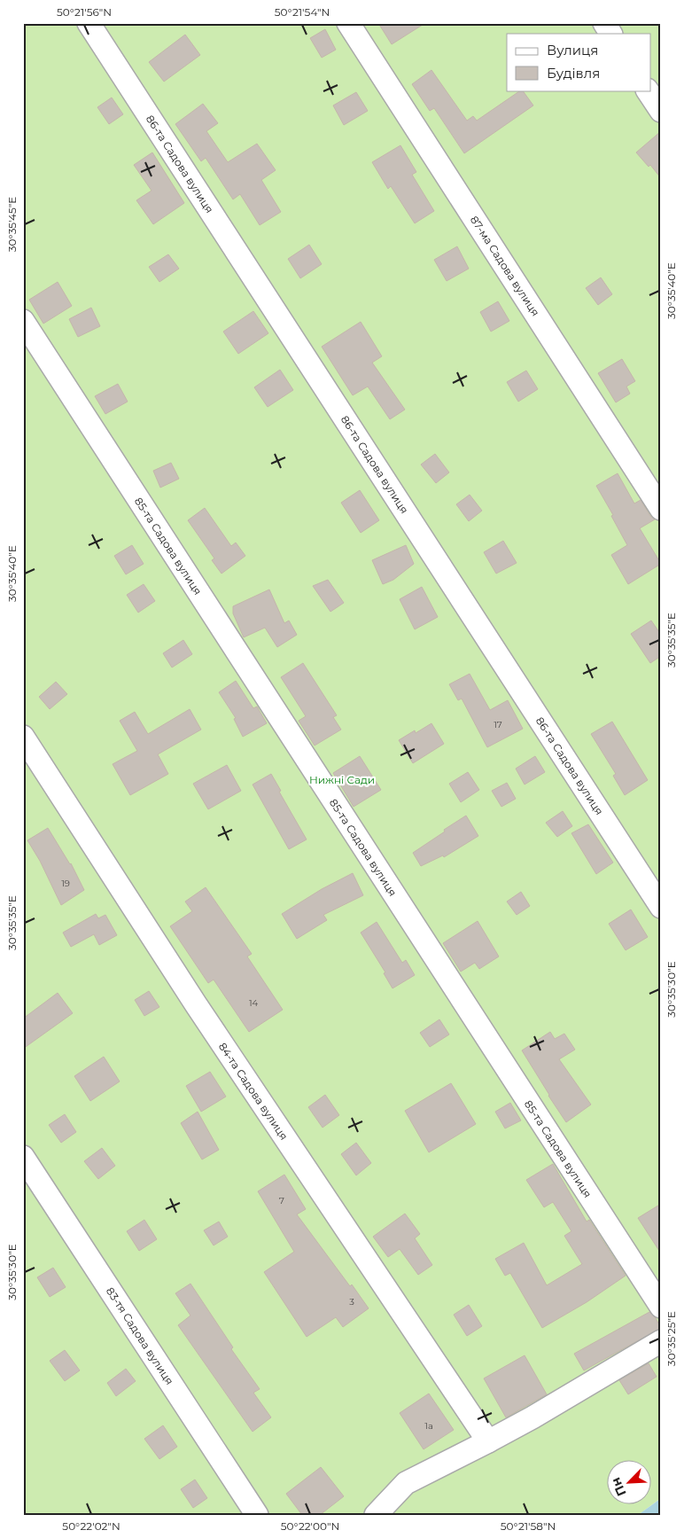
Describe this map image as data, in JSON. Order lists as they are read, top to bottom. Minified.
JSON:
{"streets":{"street":["86-та Садова вулиця","87-ма Садова вулиця","85-та Садова вулиця","84-та Садова вулиця","83-тя Садова вулиця"]},"parks":["Нижні Сади"],"house_numbers":["17","19","14","7","3","1а"],"legend":["Вулиця","Будівля"],"north":"bottom left","coordinates":["50°21'56\"N","50°21'54\"N","30°35'45\"E","30°35'40\"E","30°35'35\"E","30°35'30\"E","30°35'25\"E","50°22'02\"N","50°22'00\"N","50°21'58\"N"]}
